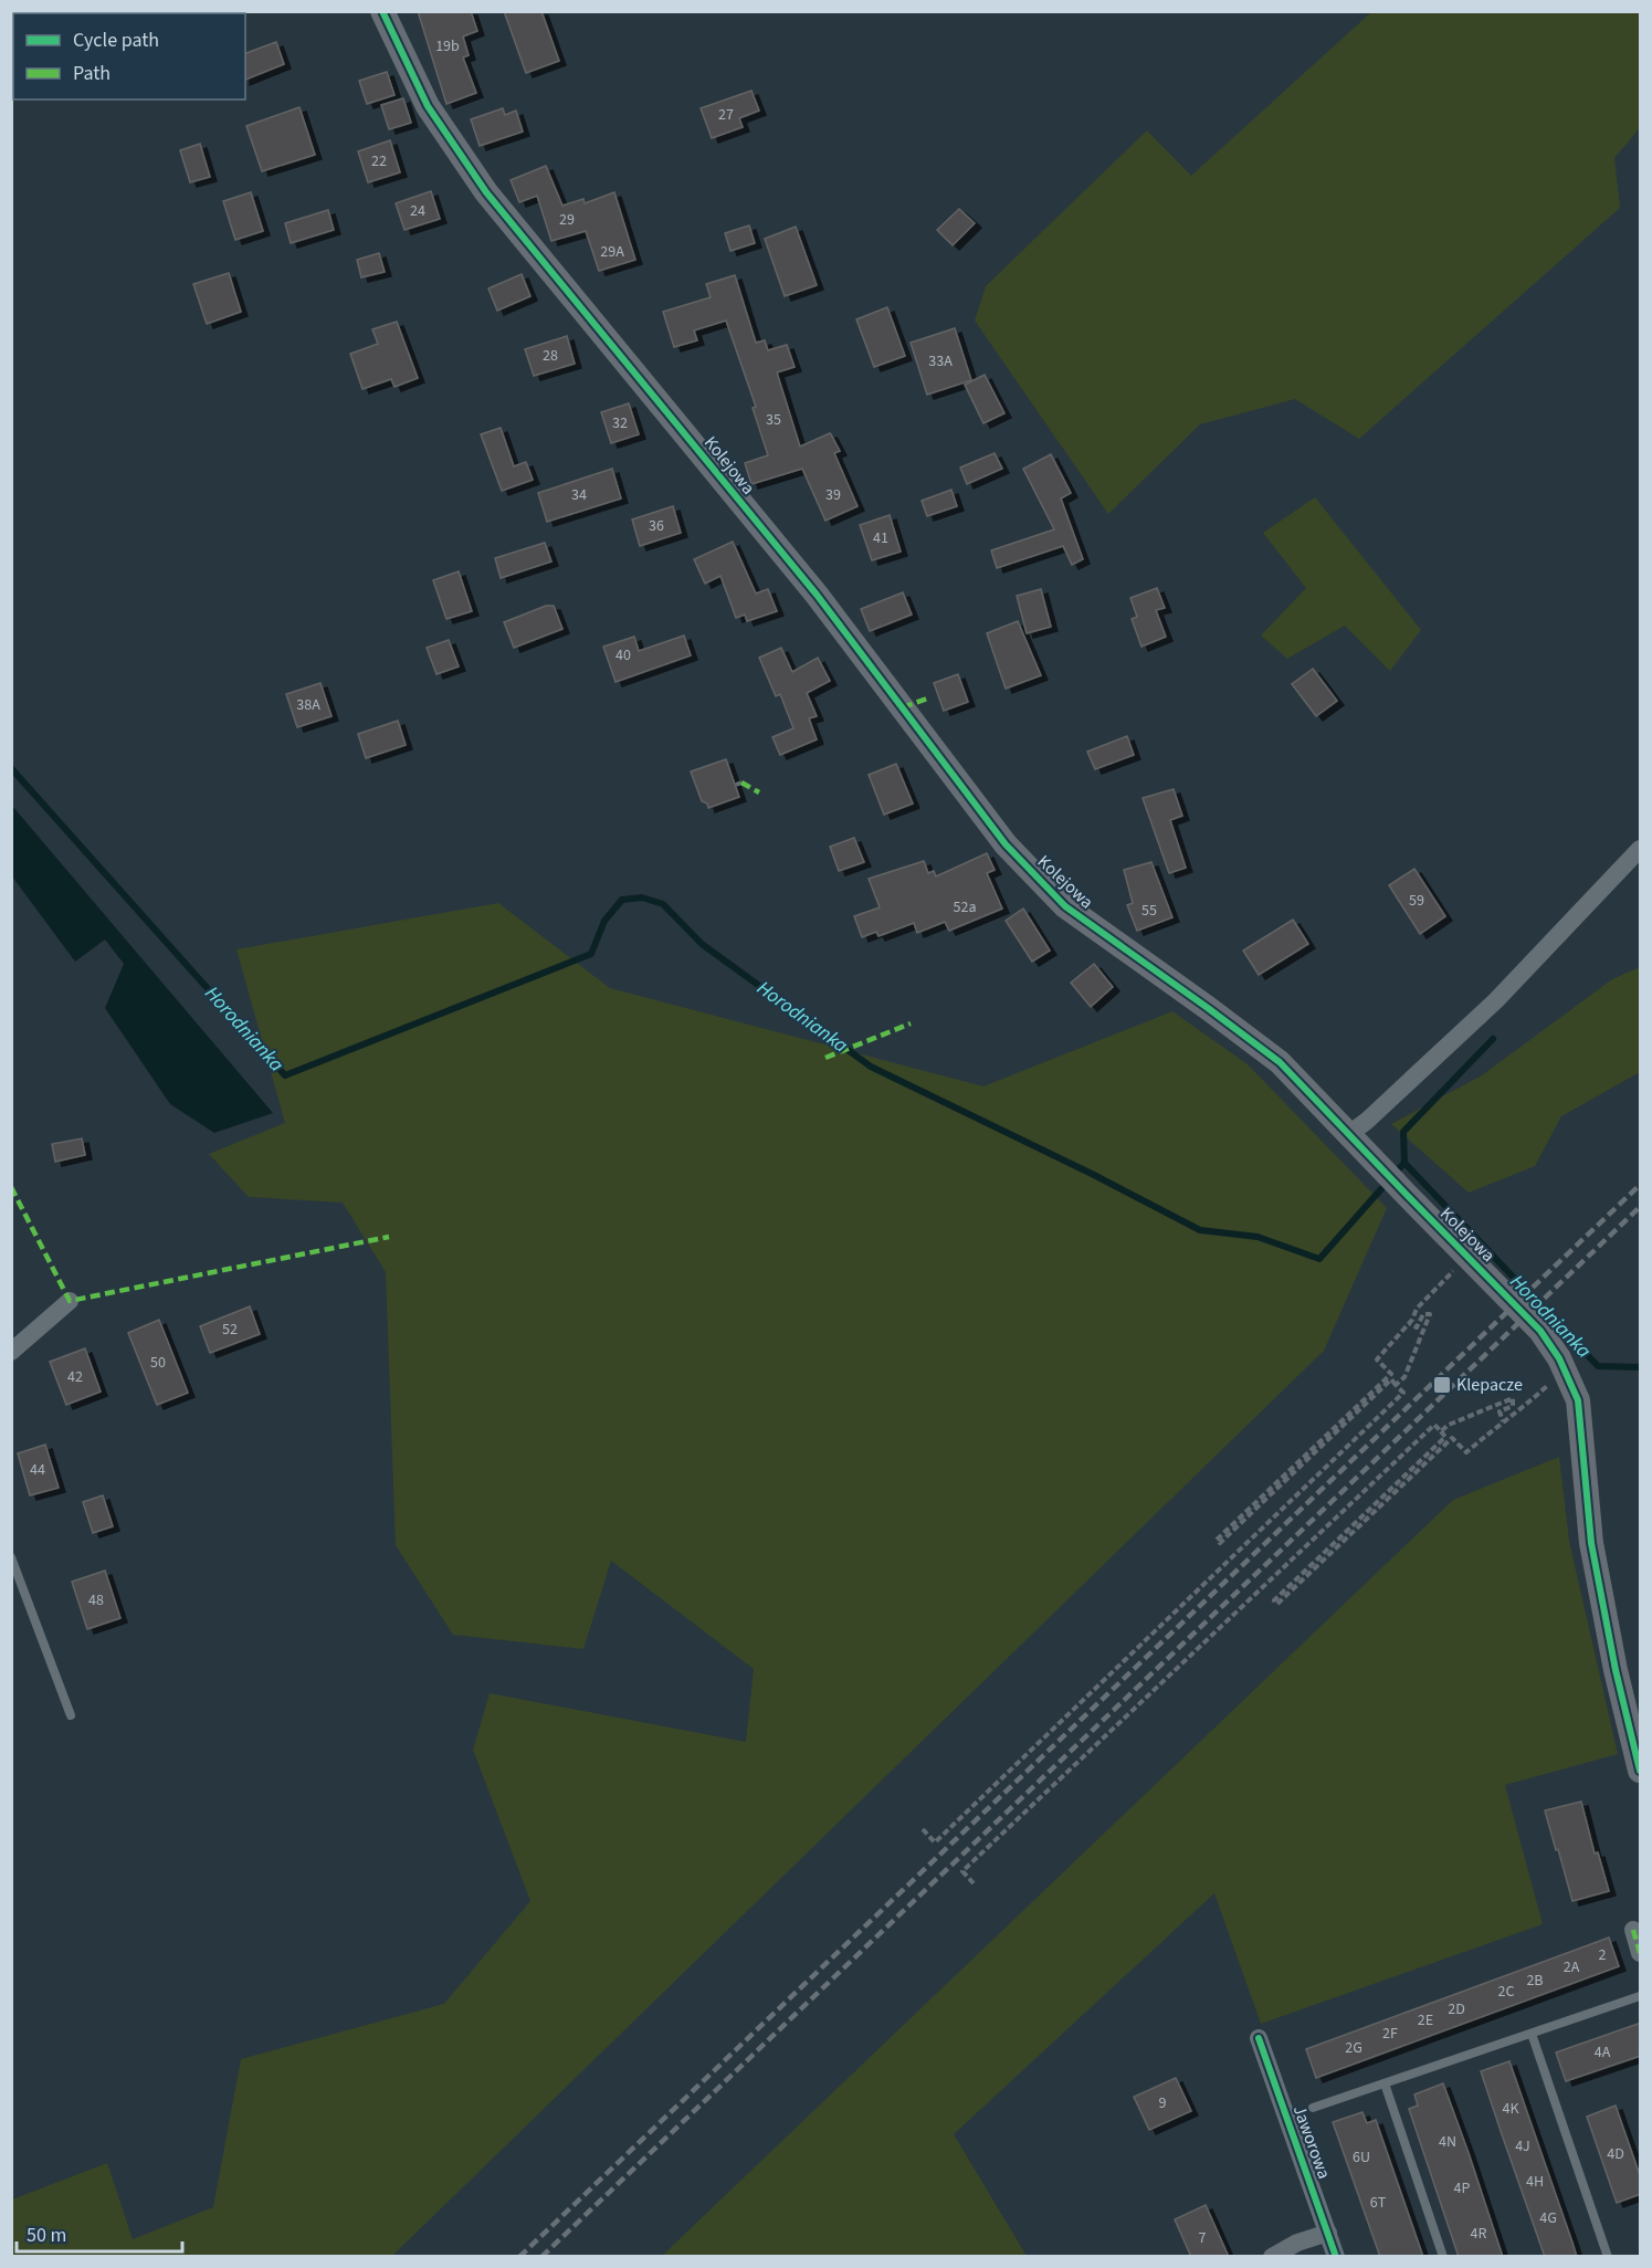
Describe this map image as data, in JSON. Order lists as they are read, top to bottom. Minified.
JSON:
{"streets":{"street":["Kolejowa","Jaworowa"]},"water":["Horodnianka"],"places":{"transit":["Klepacze"]},"house_numbers":["19b","27","22","24","29","29A","28","33A","35","32","34","39","36","41","40","38A","59","52a","55","52","50","42","44","48","2","2A","2B","2C","2D","2E","2F","2G","4A","9","4K","4N","4J","4D","6U","4H","4P","6T","4G","4R","7"],"legend":["Cycle path","Path"],"scale_bar":"50 m"}
